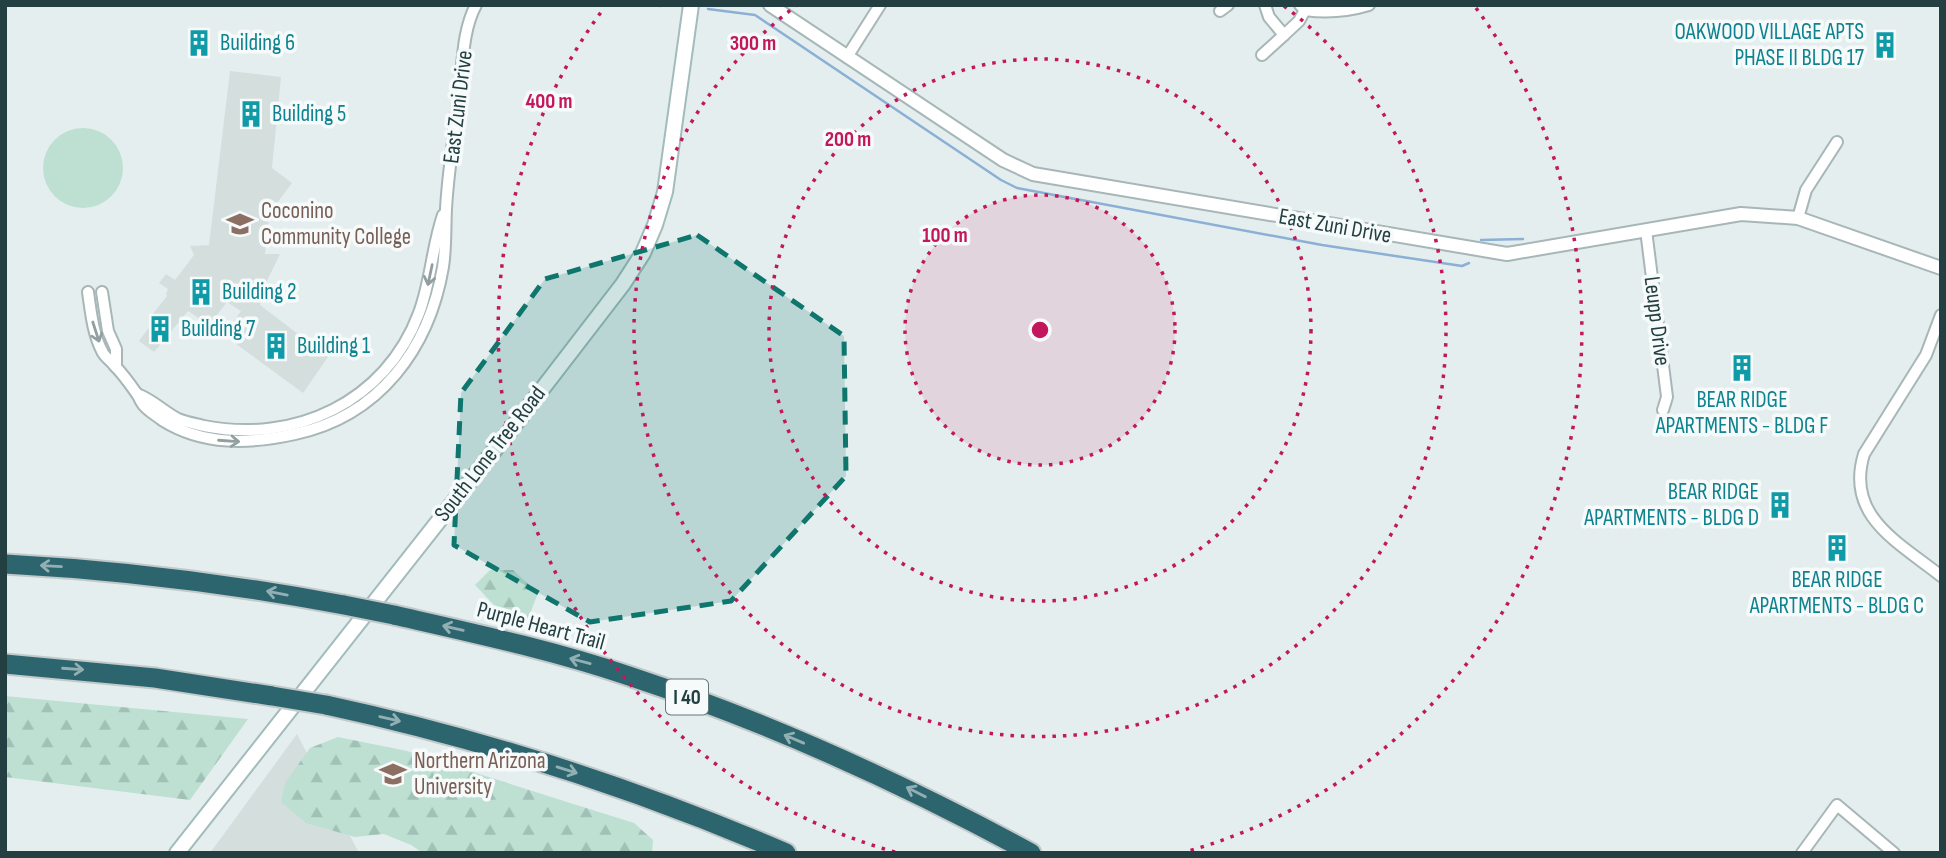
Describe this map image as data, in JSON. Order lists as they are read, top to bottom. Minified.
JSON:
{"streets":{"highway":["Purple Heart Trail","I 40"],"main road":["South Lone Tree Road"],"street":["East Zuni Drive","Leupp Drive"]},"crossings":[["East Zuni Drive","Leupp Drive"]],"places":{"building":["Building 6","OAKWOOD VILLAGE APTS PHASE II BLDG 17","Building 5","Building 2","Building 7","Building 1","BEAR RIDGE APARTMENTS - BLDG F","BEAR RIDGE APARTMENTS - BLDG D","BEAR RIDGE APARTMENTS - BLDG C"],"school or university":["Coconino Community College","Northern Arizona University"]},"rings":["300 m","400 m","200 m","100 m"]}
